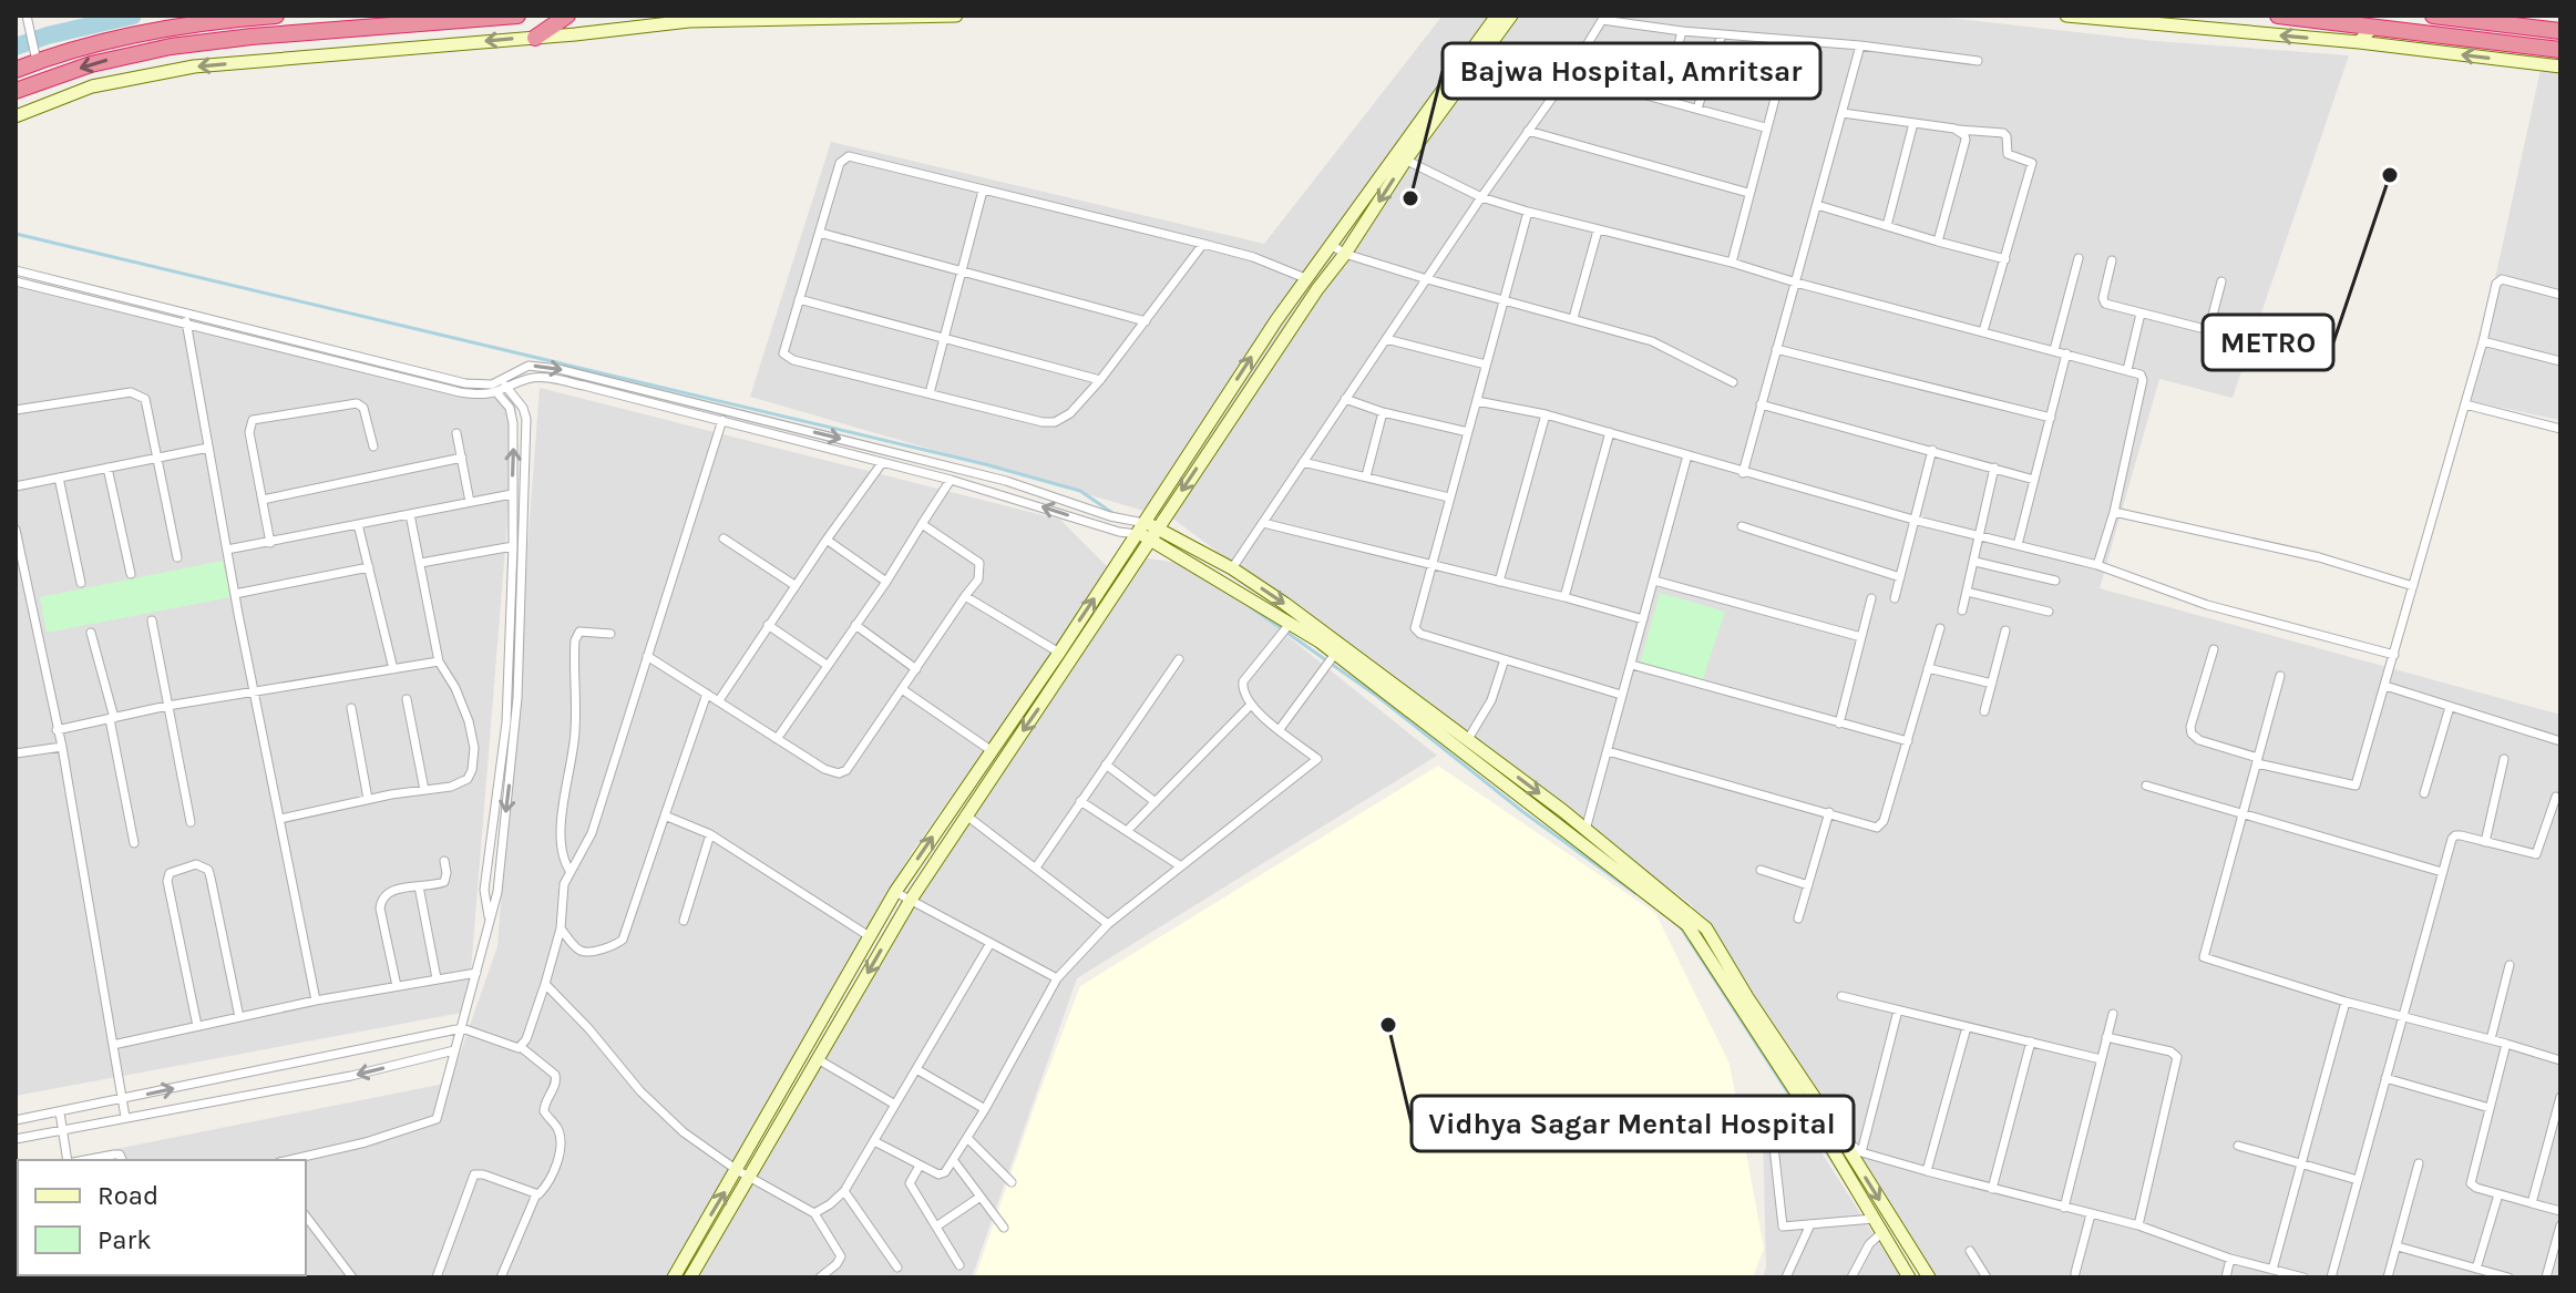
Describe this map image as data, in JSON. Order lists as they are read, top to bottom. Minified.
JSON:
{"places":["METRO","Bajwa Hospital, Amritsar","Vidhya Sagar Mental Hospital"],"legend":["Road","Park"]}
